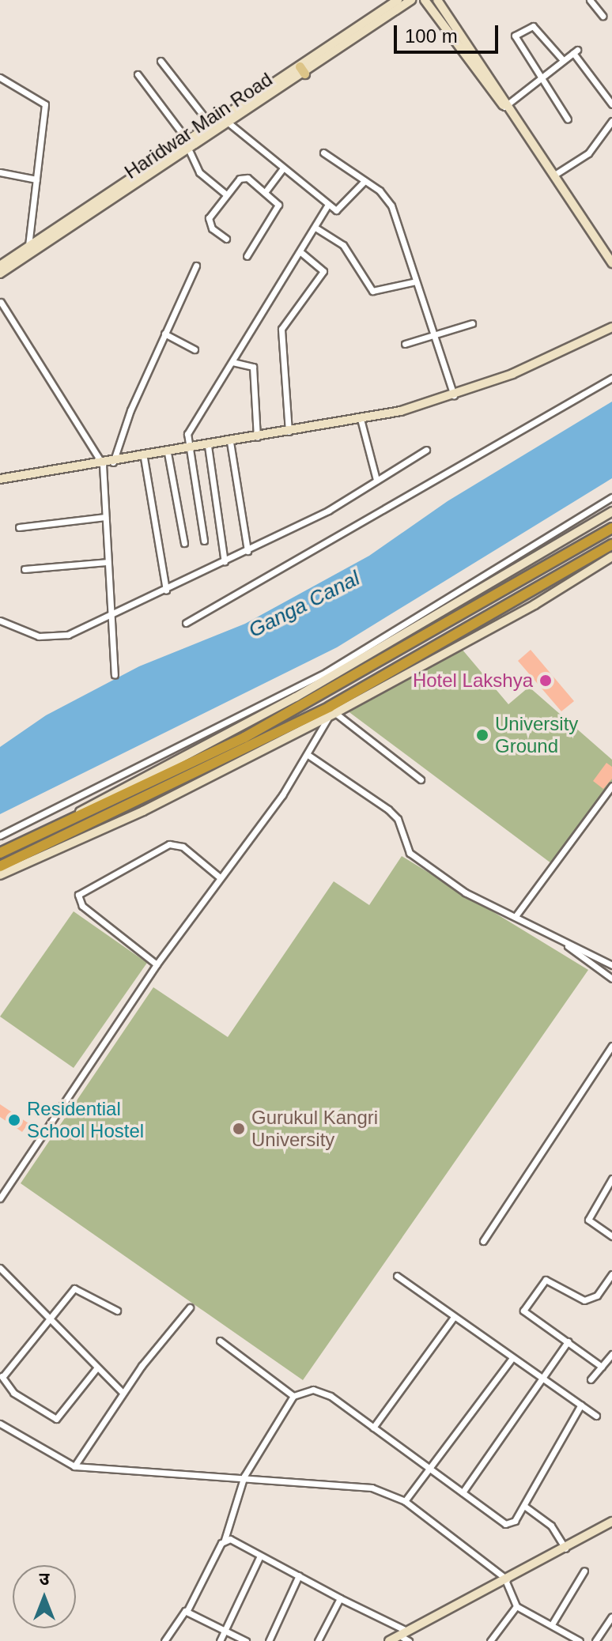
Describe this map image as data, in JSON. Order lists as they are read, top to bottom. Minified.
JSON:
{"streets":{"street":["Haridwar Main Road"]},"water":["Ganga Canal"],"places":["Hotel Lakshya","University Ground","Residential School Hostel","Gurukul Kangri University"],"scale_bar":"100 m","north":"top"}
